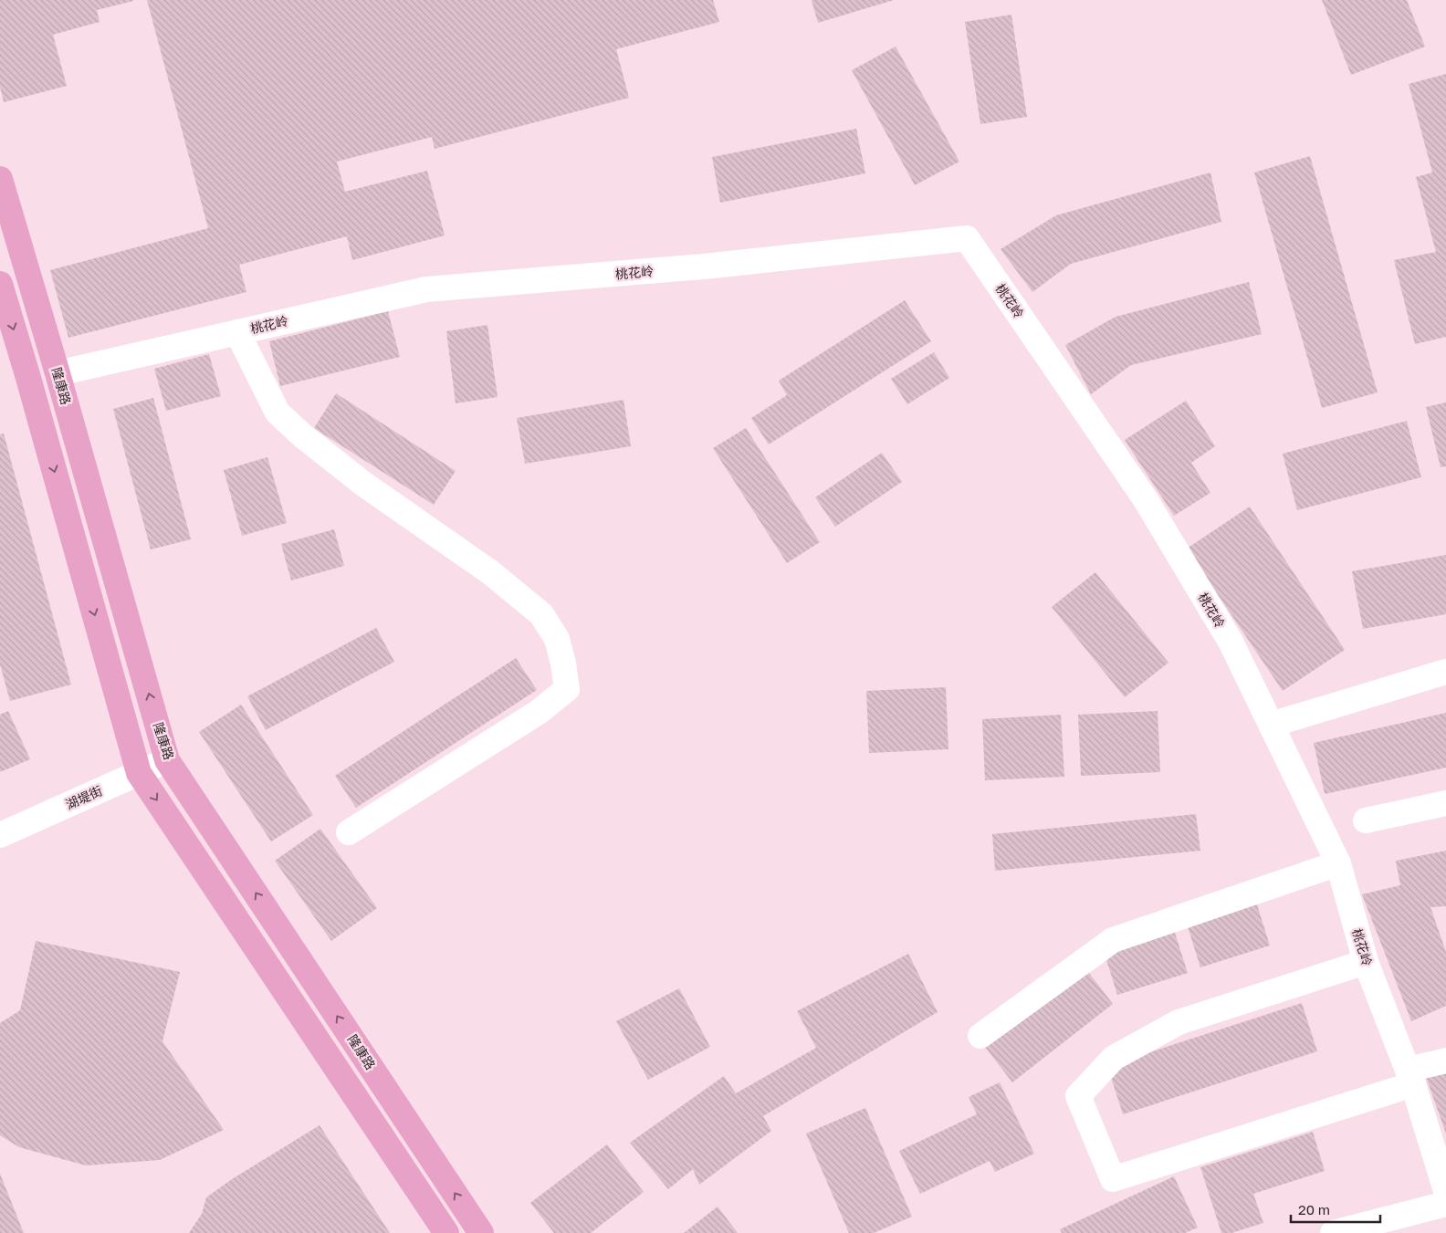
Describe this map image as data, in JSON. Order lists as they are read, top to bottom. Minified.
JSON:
{"streets":{"main road":["隆康路"],"street":["桃花岭","湖堤街"]},"crossings":[["桃花岭","隆康路"],["隆康路","湖堤街"]],"scale_bar":"20 m"}
